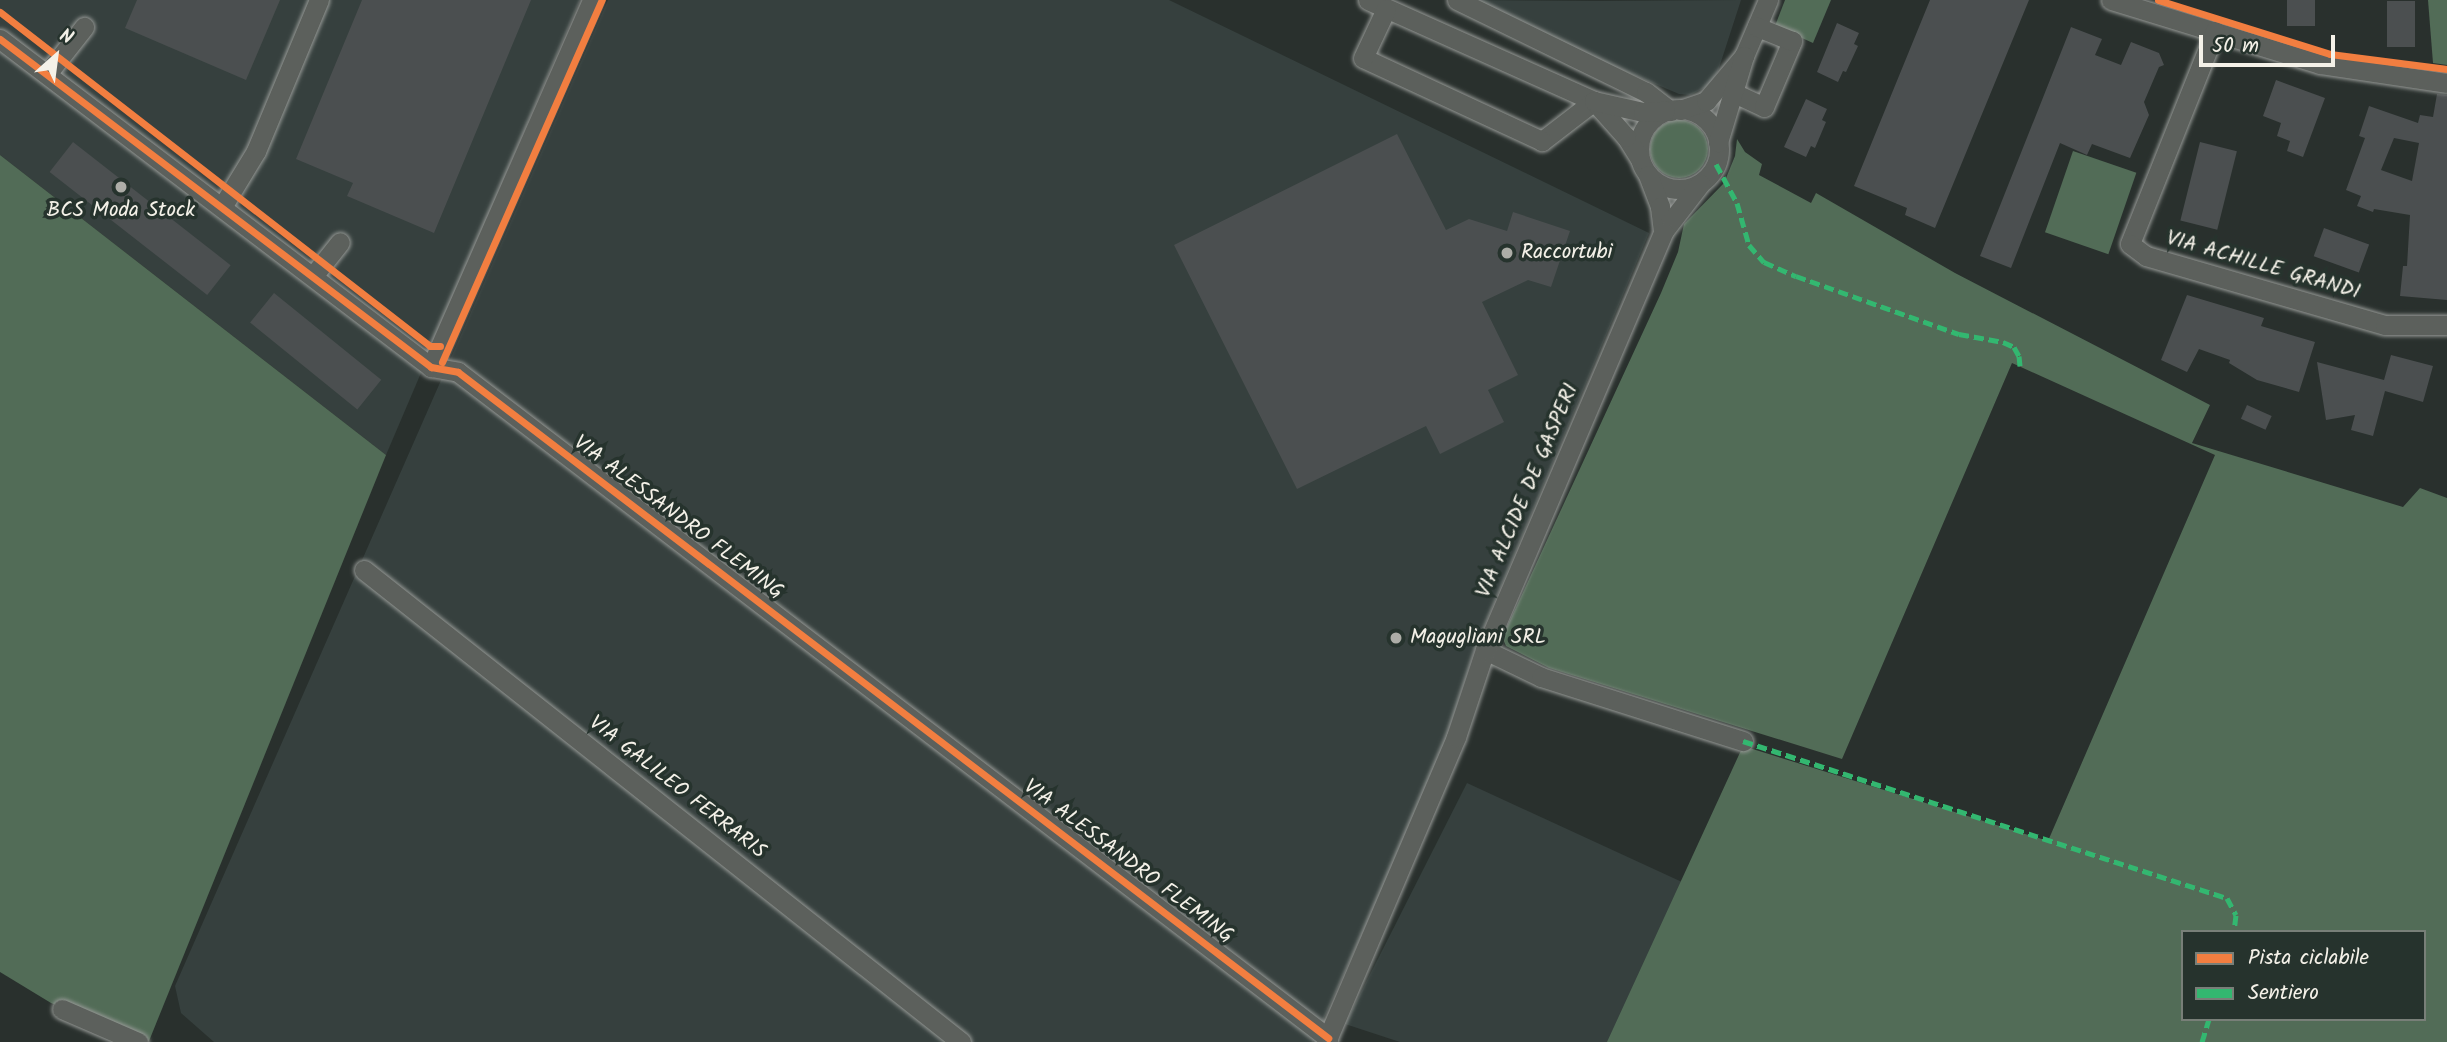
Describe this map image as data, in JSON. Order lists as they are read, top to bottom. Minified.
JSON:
{"streets":{"street":["VIA ACHILLE GRANDI","VIA ALCIDE DE GASPERI","VIA ALESSANDRO FLEMING","VIA GALILEO FERRARIS"]},"crossings":[["VIA ALCIDE DE GASPERI","VIA ALESSANDRO FLEMING"]],"places":["BCS Moda Stock","Raccortubi","Magugliani SRL"],"legend":["Pista ciclabile","Sentiero"],"scale_bar":"50 m","north":"top right"}
